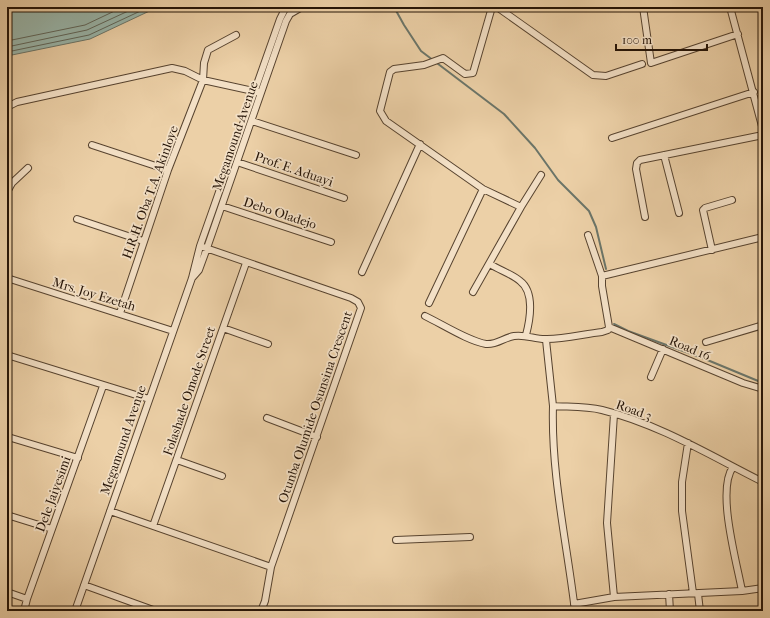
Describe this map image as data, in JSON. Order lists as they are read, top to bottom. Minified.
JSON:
{"streets":{"street":["Megamound Avenue","Prof. E. Aduayi","H.R.H. Oba T.A. Akinloye","Debo Oladejo","Mrs. Joy Ezetah","Road 16","Folashade Omode Street","Otunba Olumide Osunsina Crescent","Road 3","Dele Jaiyesimi"]},"crossings":[["Megamound Avenue","Prof. E. Aduayi"],["Megamound Avenue","Debo Oladejo"],["Megamound Avenue","Mrs. Joy Ezetah"],["Megamound Avenue","Otunba Olumide Osunsina Crescent"],["H.R.H. Oba T.A. Akinloye","Mrs. Joy Ezetah"],["Folashade Omode Street","Otunba Olumide Osunsina Crescent"]],"scale_bar":"100 m"}
